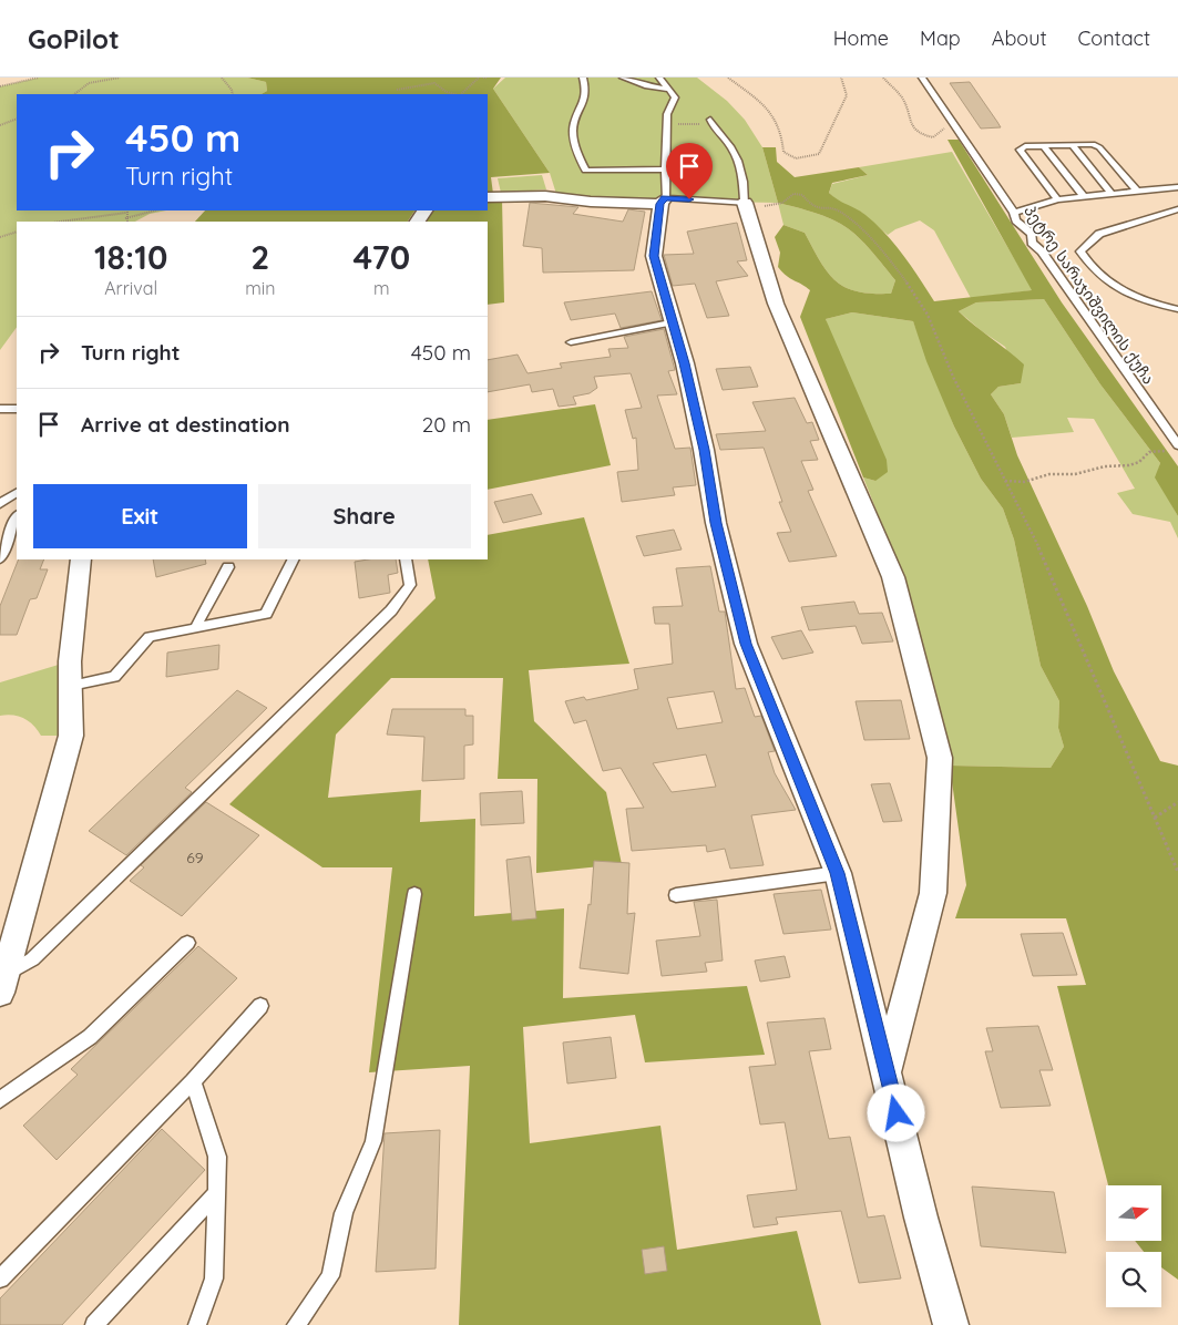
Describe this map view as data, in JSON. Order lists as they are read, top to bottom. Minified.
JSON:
{"streets":{"lane":["პეტრე სარაჯიშვილის ქუჩა"]},"house_numbers":["69"],"north":"right","page":{"header":"GoPilot","nav":["Home","Map","About","Contact"],"turn":["450 m","Turn right"],"eta":["18:10","Arrival","2","min","470","m"],"list":[{"name":"Turn right","value":"450 m"},{"name":"Arrive at destination","value":"20 m"}],"buttons":["Exit","Share"]}}
